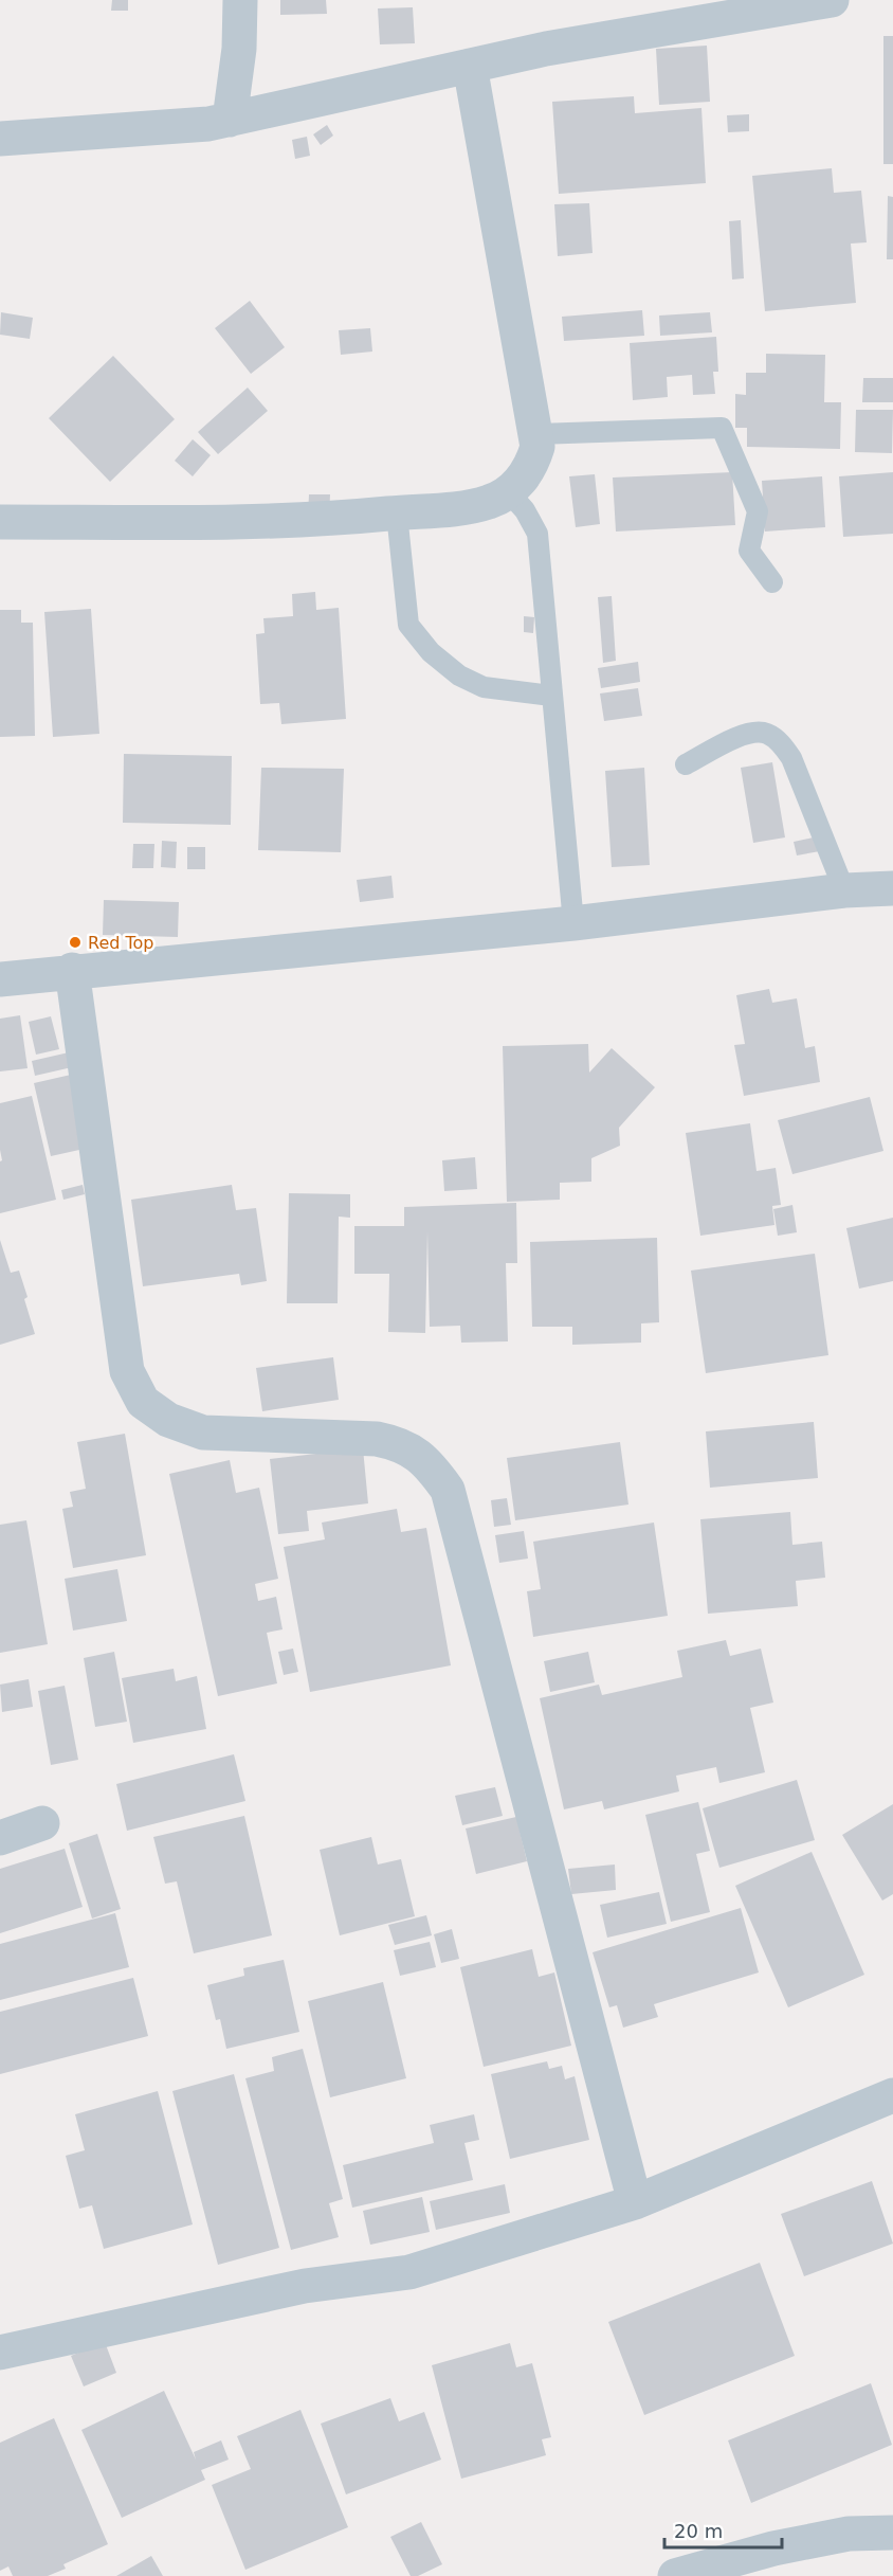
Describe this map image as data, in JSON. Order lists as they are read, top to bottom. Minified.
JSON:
{"places":["Red Top"],"scale_bar":"20 m"}
